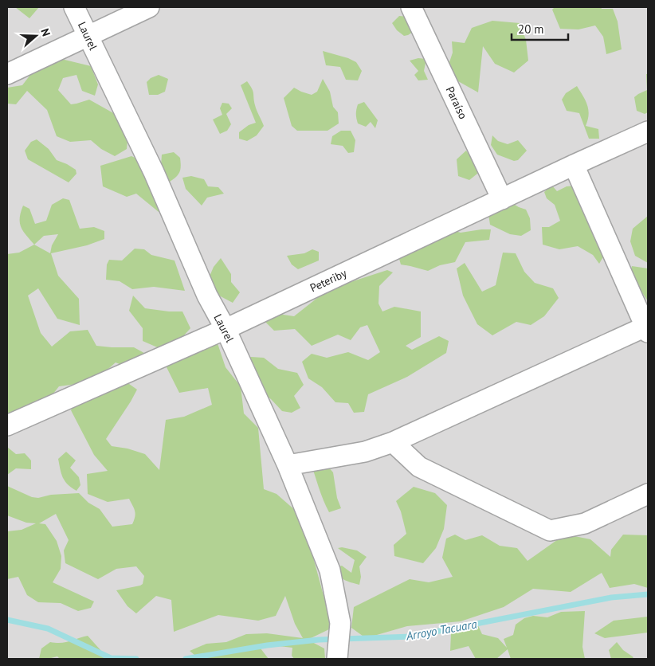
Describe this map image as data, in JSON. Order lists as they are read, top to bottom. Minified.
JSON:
{"streets":{"street":["Laurel","Paraíso","Peteriby"]},"crossings":[["Laurel","Peteriby"],["Paraíso","Peteriby"]],"water":["Arroyo Tacuara"],"scale_bar":"20 m","north":"right"}
